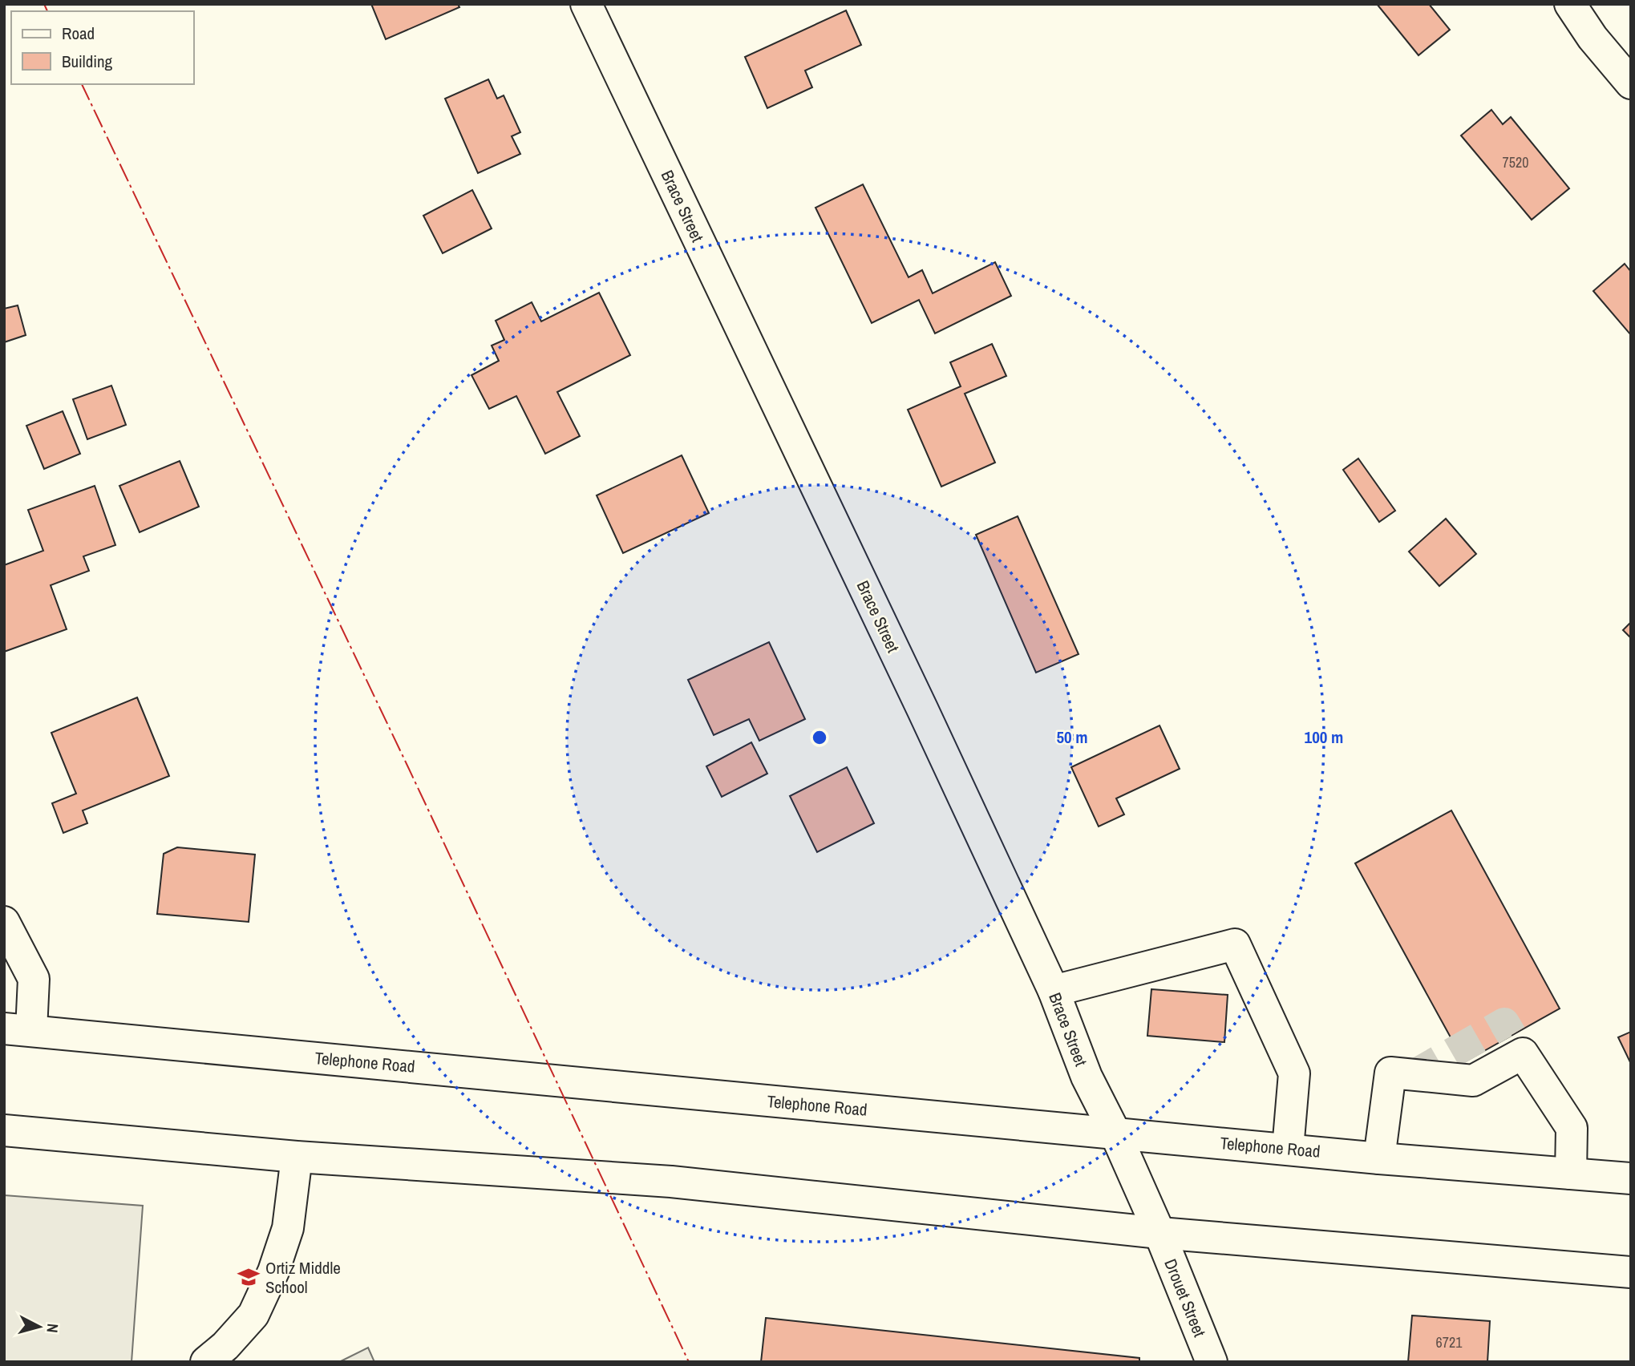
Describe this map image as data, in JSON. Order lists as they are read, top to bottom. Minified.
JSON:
{"streets":{"main road":["Brace Street","Telephone Road","Drouet Street"]},"crossings":[["Brace Street","Telephone Road"],["Brace Street","Drouet Street"]],"places":{"school or university":["Ortiz Middle School"]},"house_numbers":["7520","6721"],"legend":["Road","Building"],"north":"right","rings":["50 m","100 m"]}
